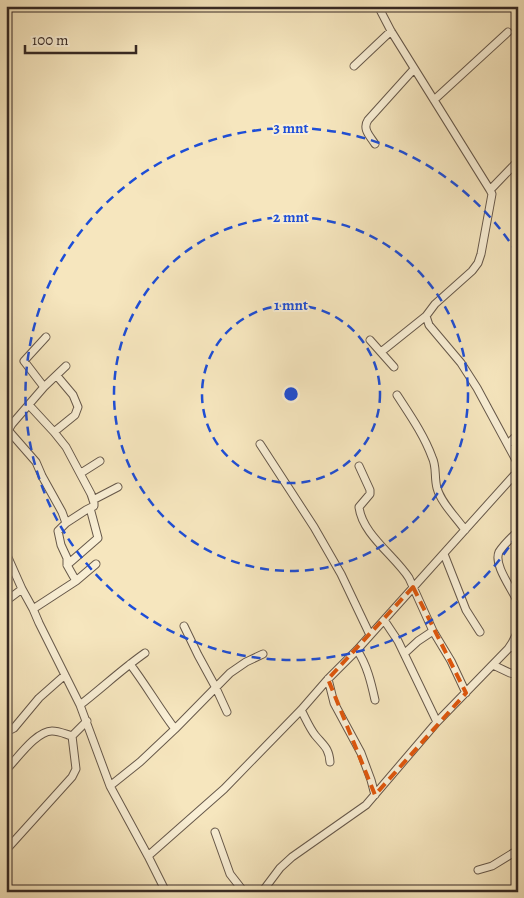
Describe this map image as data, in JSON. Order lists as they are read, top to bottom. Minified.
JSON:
{"scale_bar":"100 m","rings":["3 mnt","2 mnt","1 mnt"]}
